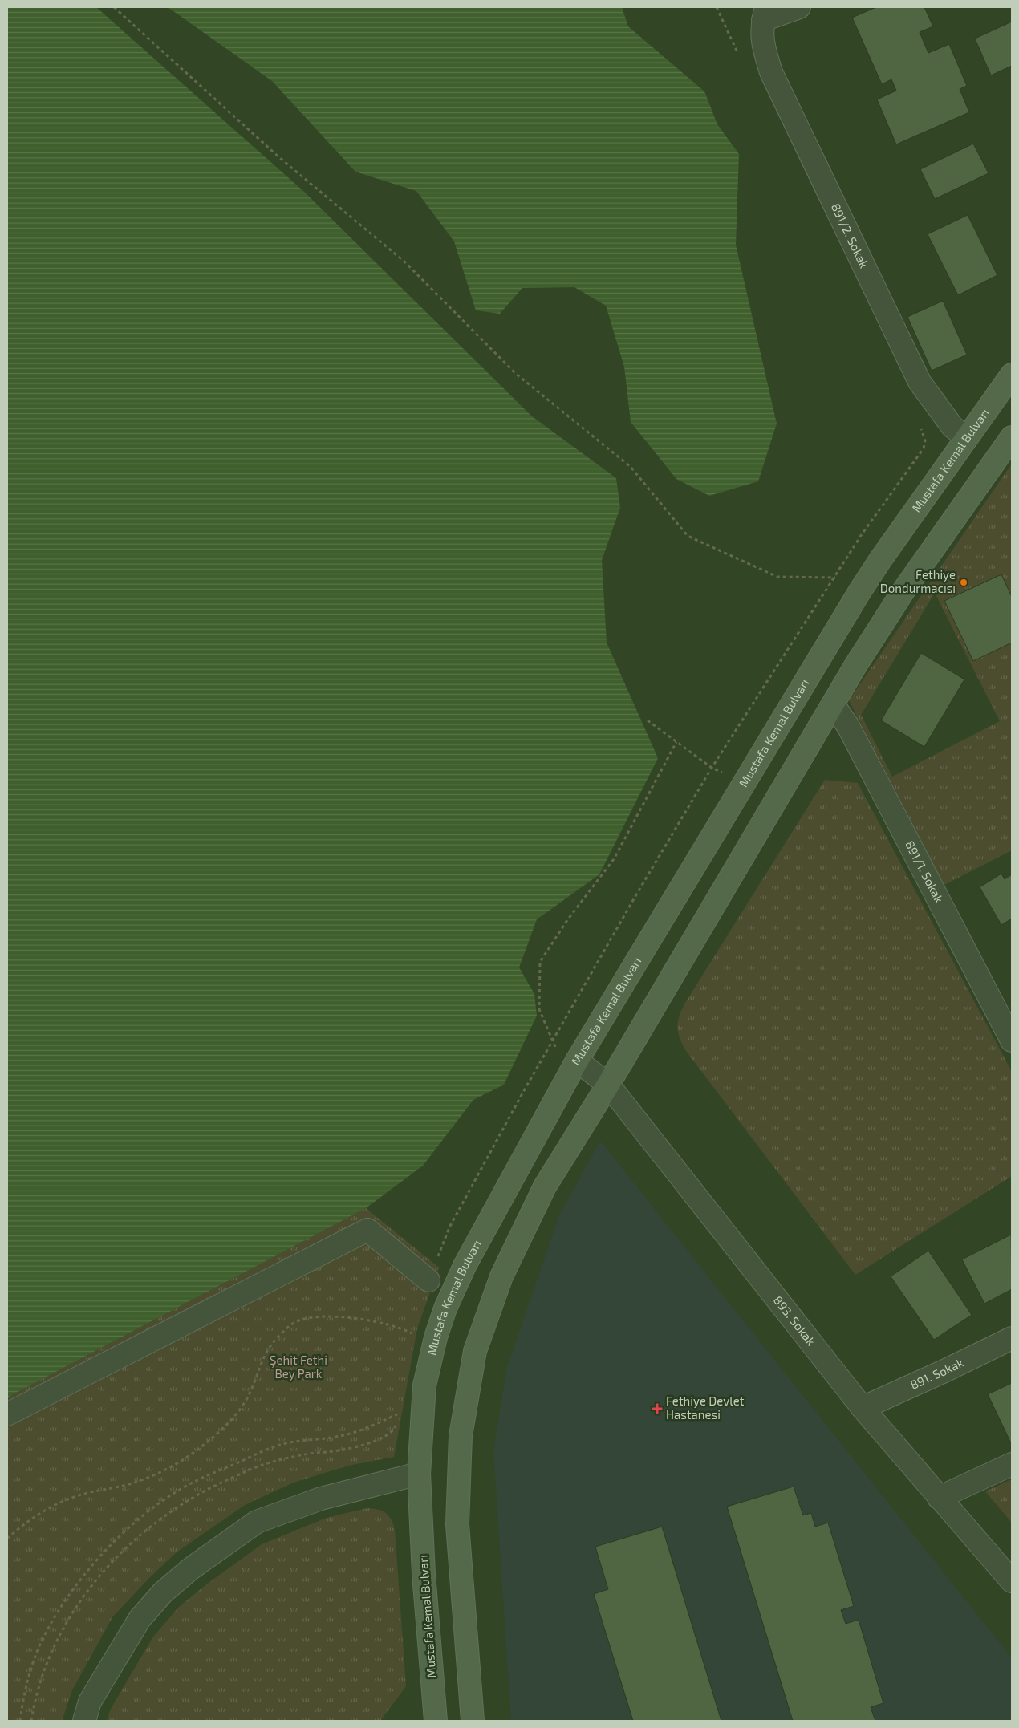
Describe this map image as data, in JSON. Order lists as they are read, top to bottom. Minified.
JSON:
{"streets":{"main road":["Mustafa Kemal Bulvarı"],"street":["891/2. Sokak","891/1. Sokak","893. Sokak","891. Sokak"]},"crossings":[["891/2. Sokak","Mustafa Kemal Bulvarı"],["Mustafa Kemal Bulvarı","893. Sokak"],["893. Sokak","891. Sokak"]],"parks":["Şehit Fethi Bey Park"],"places":{"other":["Fethiye Dondurmacısı"],"health":["Fethiye Devlet Hastanesi"]}}
